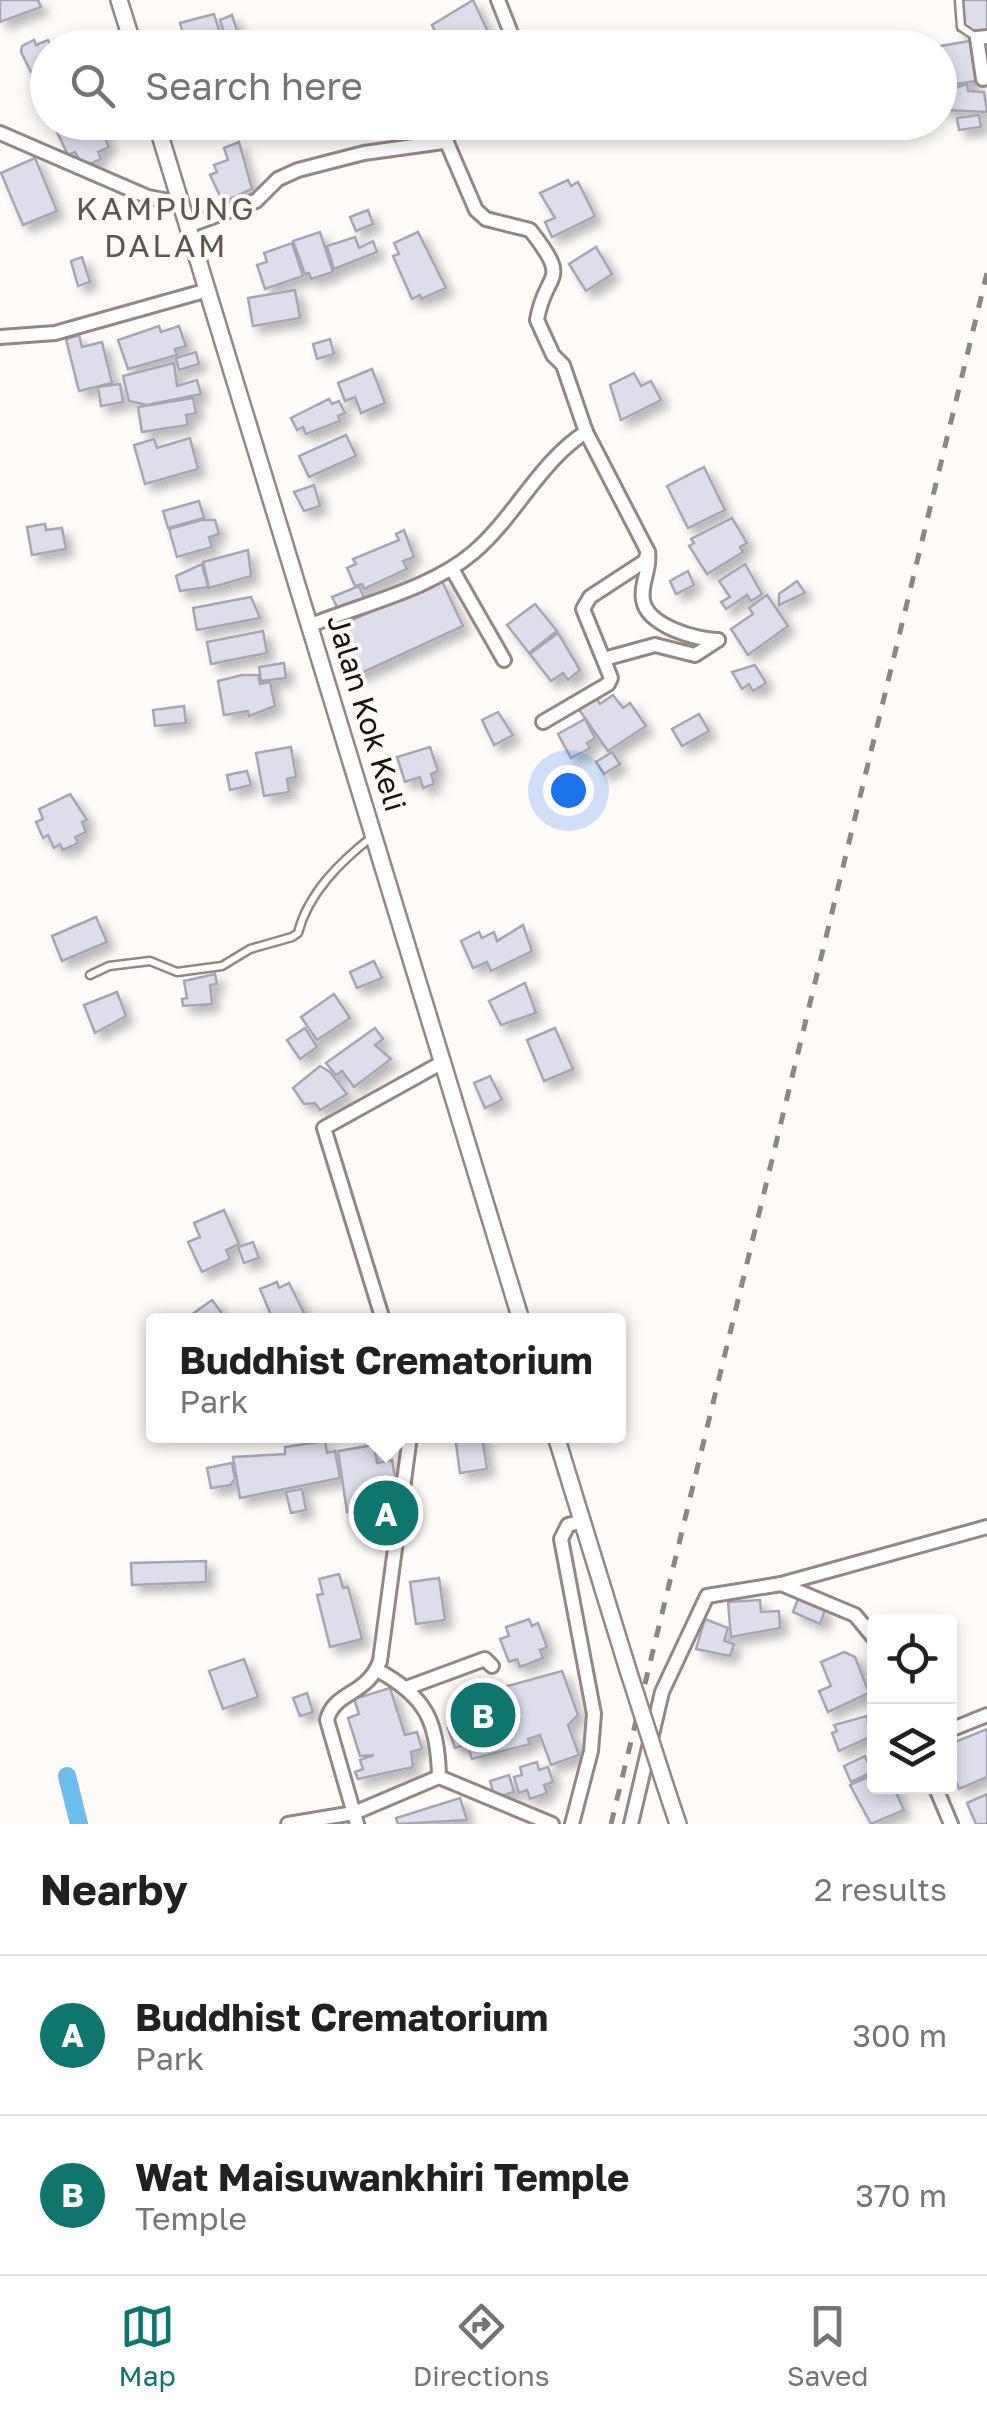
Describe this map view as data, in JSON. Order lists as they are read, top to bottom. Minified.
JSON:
{"streets":{"street":["Jalan Kok Keli"]},"districts":["KAMPUNG DALAM"],"page":{"search":"Search here","popup":["Buddhist Crematorium","Park"],"pins":["A","B"],"heading":["Nearby","2 results"],"list":[{"mark":"A","name":"Buddhist Crematorium","note":"Park","value":"300 m"},{"mark":"B","name":"Wat Maisuwankhiri Temple","note":"Temple","value":"370 m"}],"nav":["Map","Directions","Saved"]}}
